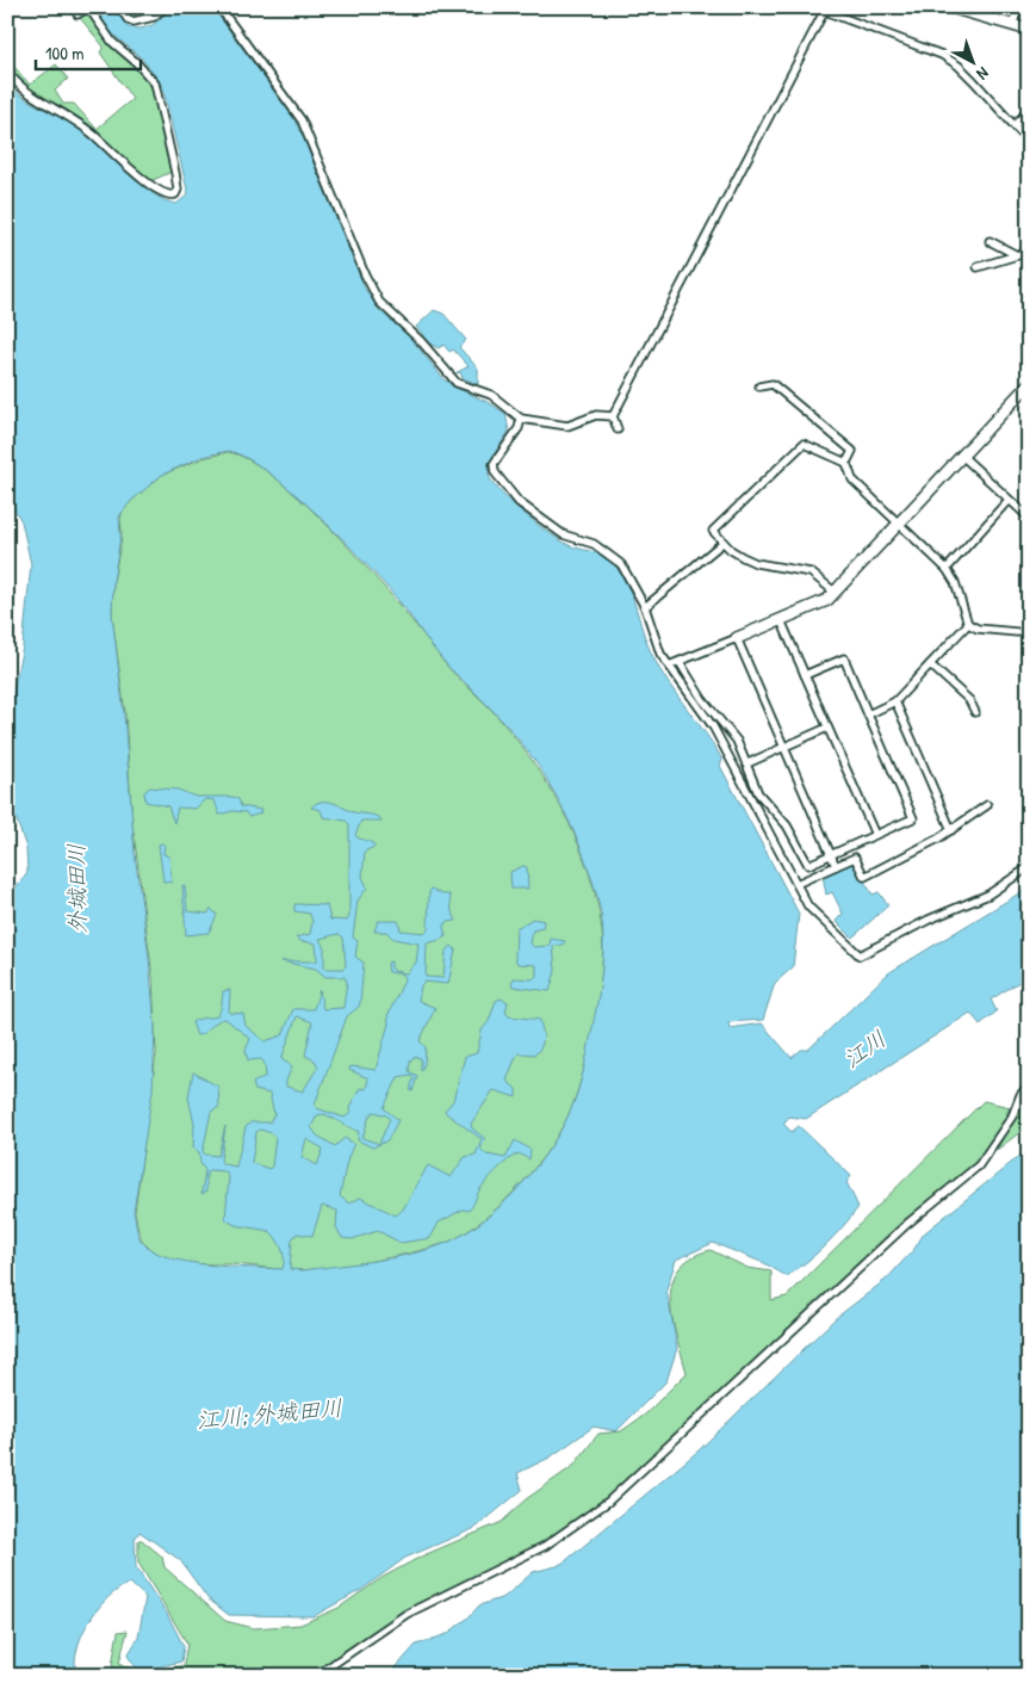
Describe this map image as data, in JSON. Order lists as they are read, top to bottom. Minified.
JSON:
{"water":["外城田川","江川","江川; 外城田川"],"scale_bar":"100 m","north":"bottom right"}
